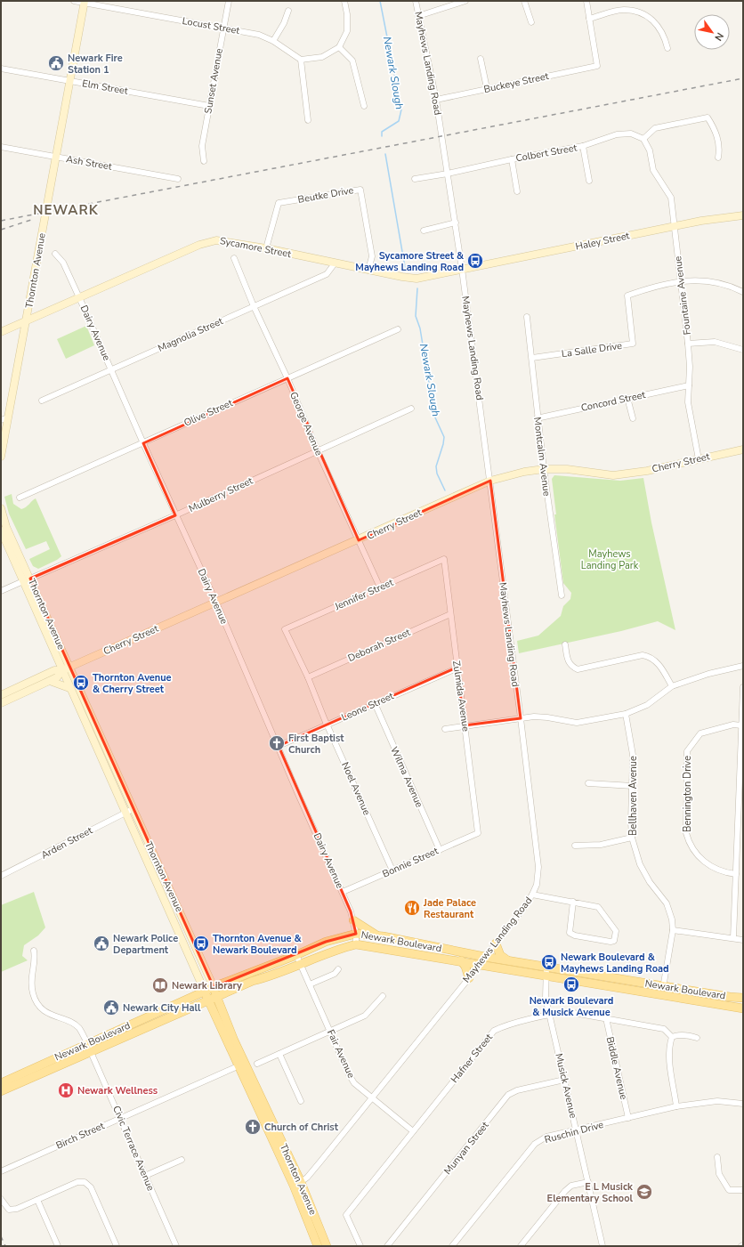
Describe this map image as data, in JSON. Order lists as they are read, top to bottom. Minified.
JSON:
{"streets":{"main road":["Thornton Avenue","Newark Boulevard"],"street":["Locust Street","Mayhews Landing Road","Sunset Avenue","Buckeye Street","Elm Street","Colbert Street","Ash Street","Beutke Drive","Haley Street","Sycamore Street","Fountaine Avenue","Dairy Avenue","Magnolia Street","La Salle Drive","Concord Street","Olive Street","George Avenue","Montcalm Avenue","Cherry Street","Mulberry Street","Jennifer Street","Deborah Street","Zulmida Avenue","Leone Street","Wilma Avenue","Noel Avenue","Bennington Drive","Bellhaven Avenue","Arden Street","Bonnie Street","Fair Avenue","Hafner Street","Biddle Avenue","Musick Avenue","Ruschin Drive","Birch Street","Civic Terrace Avenue","Munyan Street"]},"crossings":[["Locust Street","Sunset Avenue"],["Locust Street","Thornton Avenue"],["Mayhews Landing Road","Buckeye Street"],["Mayhews Landing Road","Colbert Street"],["Mayhews Landing Road","Haley Street"],["Mayhews Landing Road","Sycamore Street"],["Mayhews Landing Road","Thornton Avenue"],["Mayhews Landing Road","Cherry Street"],["Mayhews Landing Road","Newark Boulevard"],["Mayhews Landing Road","Fair Avenue"],["Sunset Avenue","Elm Street"],["Elm Street","Thornton Avenue"],["Colbert Street","Fountaine Avenue"],["Ash Street","Thornton Avenue"],["Beutke Drive","Sycamore Street"],["Haley Street","Sycamore Street"],["Haley Street","Fountaine Avenue"],["Sycamore Street","Thornton Avenue"],["Sycamore Street","Dairy Avenue"],["Sycamore Street","Magnolia Street"],["Thornton Avenue","Cherry Street"],["Thornton Avenue","Mulberry Street"],["Thornton Avenue","Arden Street"],["Thornton Avenue","Newark Boulevard"],["Thornton Avenue","Birch Street"],["Fountaine Avenue","La Salle Drive"],["Fountaine Avenue","Concord Street"],["Fountaine Avenue","Cherry Street"],["Dairy Avenue","Magnolia Street"],["Dairy Avenue","Olive Street"],["Dairy Avenue","Cherry Street"],["Dairy Avenue","Mulberry Street"],["Dairy Avenue","Leone Street"],["Dairy Avenue","Bonnie Street"],["Dairy Avenue","Newark Boulevard"],["Magnolia Street","George Avenue"],["La Salle Drive","Montcalm Avenue"],["Concord Street","Montcalm Avenue"],["Olive Street","George Avenue"],["George Avenue","Cherry Street"],["George Avenue","Mulberry Street"],["George Avenue","Jennifer Street"],["Montcalm Avenue","Cherry Street"],["Jennifer Street","Zulmida Avenue"],["Jennifer Street","Noel Avenue"],["Deborah Street","Zulmida Avenue"],["Deborah Street","Noel Avenue"],["Zulmida Avenue","Leone Street"],["Zulmida Avenue","Bonnie Street"],["Leone Street","Wilma Avenue"],["Leone Street","Noel Avenue"],["Wilma Avenue","Bonnie Street"],["Noel Avenue","Bonnie Street"],["Bellhaven Avenue","Newark Boulevard"],["Newark Boulevard","Fair Avenue"],["Newark Boulevard","Musick Avenue"],["Newark Boulevard","Civic Terrace Avenue"],["Fair Avenue","Hafner Street"],["Hafner Street","Biddle Avenue"],["Hafner Street","Musick Avenue"],["Biddle Avenue","Ruschin Drive"],["Musick Avenue","Ruschin Drive"],["Musick Avenue","Munyan Street"],["Birch Street","Civic Terrace Avenue"]],"districts":["NEWARK"],"water":["Newark Slough"],"parks":["Mayhews Landing Park"],"places":{"public building":["Newark Fire Station 1","Newark Police Department","Newark City Hall"],"bus stop":["Sycamore Street & Mayhews Landing Road","Thornton Avenue & Cherry Street","Thornton Avenue & Newark Boulevard","Newark Boulevard & Mayhews Landing Road","Newark Boulevard & Musick Avenue"],"church":["First Baptist Church","Church of Christ"],"restaurant":["Jade Palace Restaurant"],"library":["Newark Library"],"hospital":["Newark Wellness"],"school or university":["E L Musick Elementary School"]},"north":"bottom right"}
